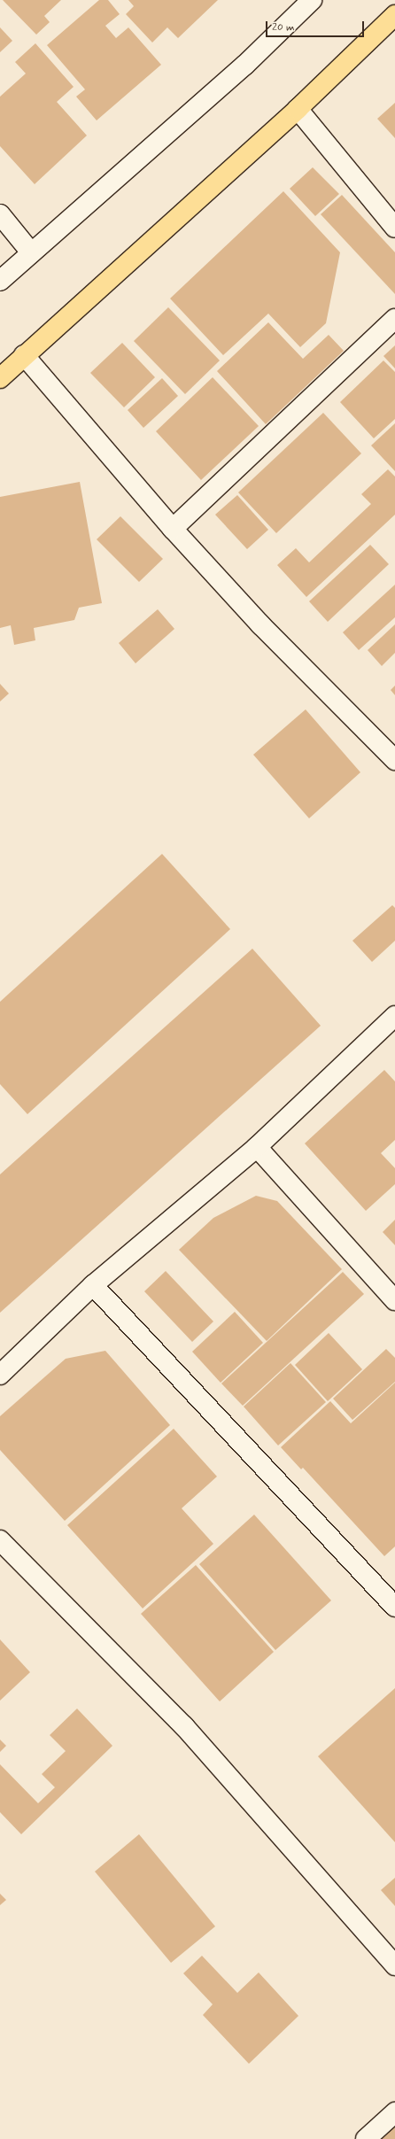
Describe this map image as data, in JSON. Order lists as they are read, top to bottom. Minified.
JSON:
{"scale_bar":"20 m"}
